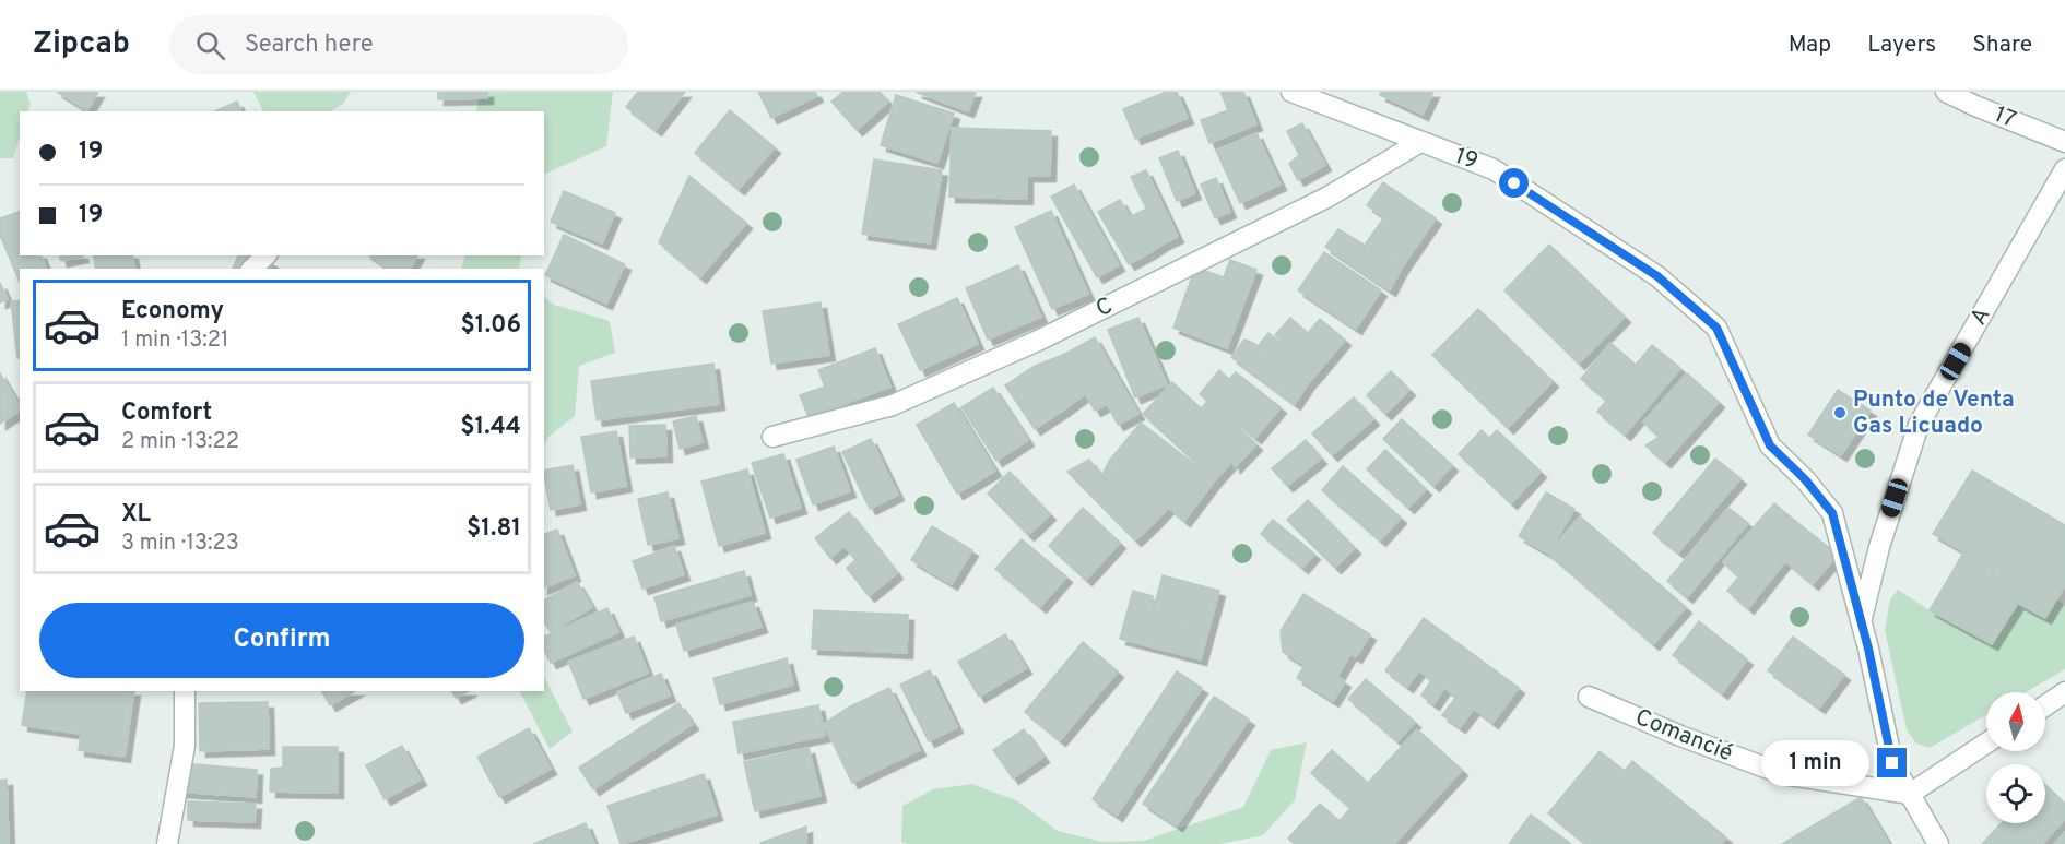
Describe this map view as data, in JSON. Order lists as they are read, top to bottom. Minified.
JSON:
{"streets":{"street":["17","19","C","A","Comancié"]},"crossings":[["19","C"],["19","A"],["19","Comancié"]],"places":["Punto de Venta Gas Licuado"],"north":"top","page":{"header":"Zipcab","search":"Search here","nav":["Map","Layers","Share"],"banner":["19","19"],"list":[{"name":"Economy","note":"1 min · 13:21","value":"$1.06"},{"name":"Comfort","note":"2 min · 13:22","value":"$1.44"},{"name":"XL","note":"3 min · 13:23","value":"$1.81"}],"buttons":"Confirm","bubble":"1 min"}}
